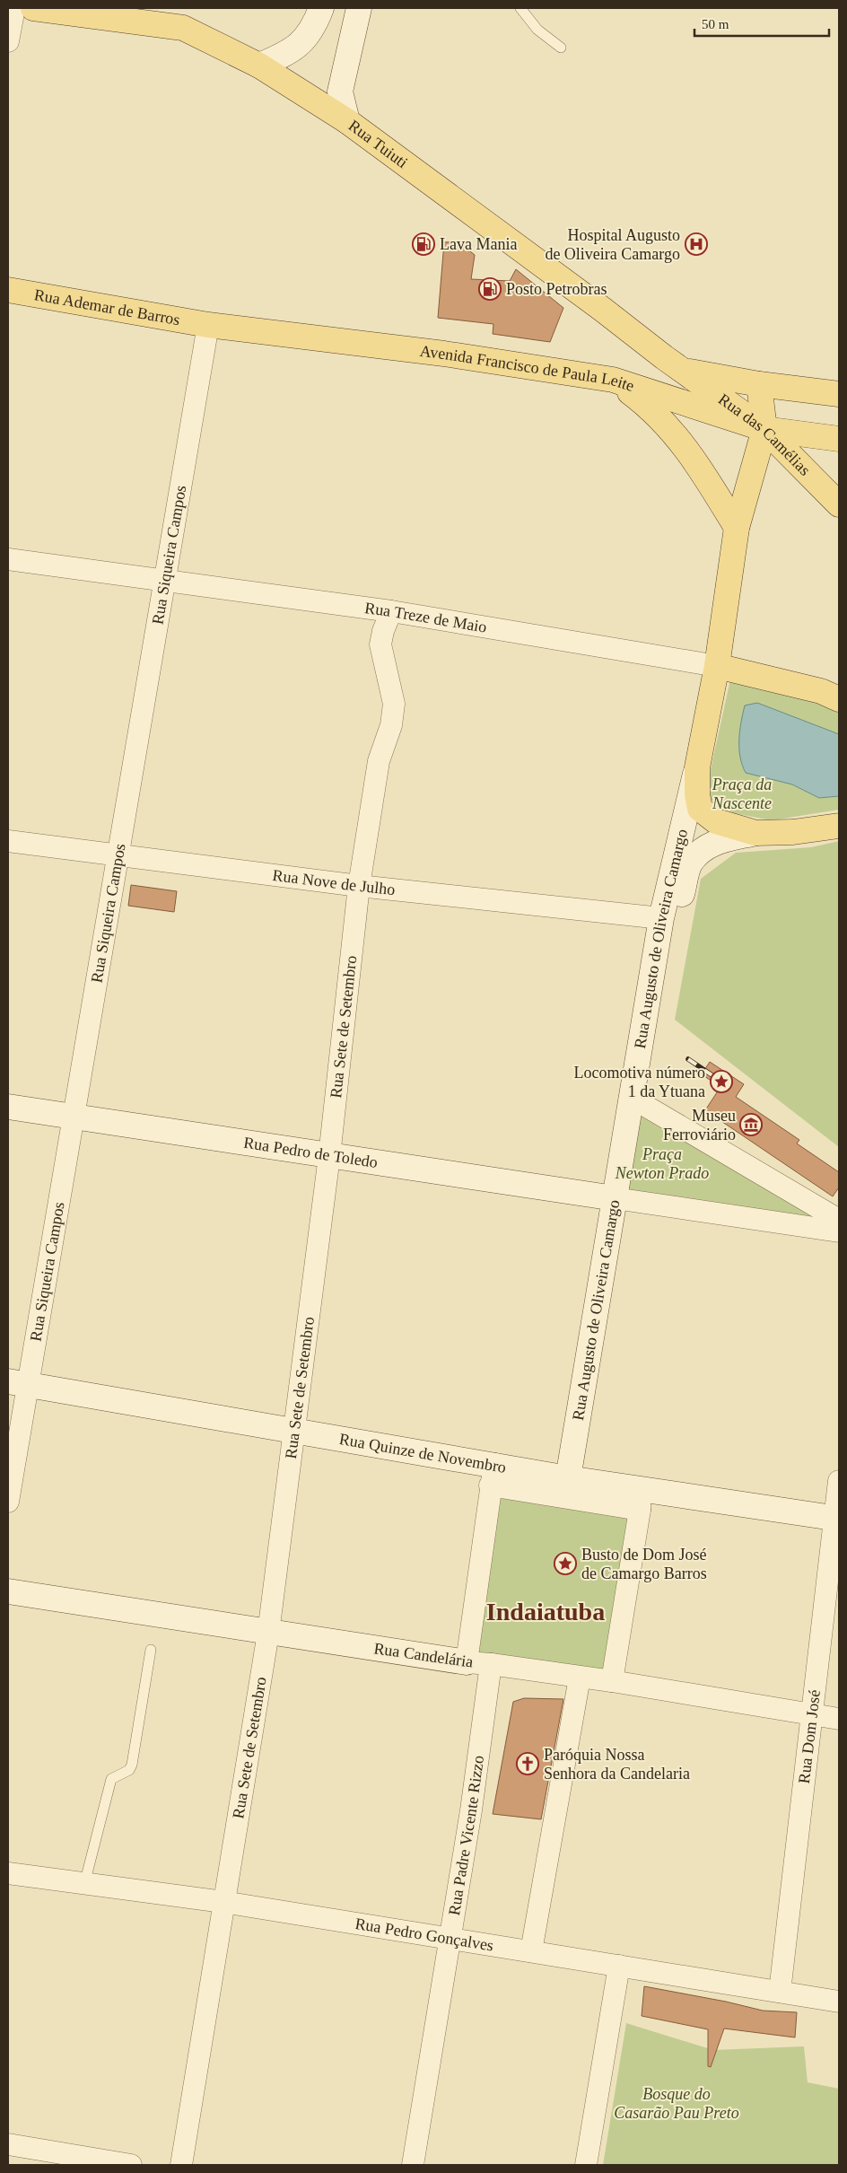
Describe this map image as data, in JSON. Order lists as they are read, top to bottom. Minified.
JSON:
{"streets":{"main road":["Rua Tuiuti","Rua Ademar de Barros","Avenida Francisco de Paula Leite","Rua das Camélias","Rua Treze de Maio","Rua Augusto de Oliveira Camargo"],"street":["Rua Siqueira Campos","Rua Nove de Julho","Rua Sete de Setembro","Rua Pedro de Toledo","Rua Quinze de Novembro","Rua Candelária","Rua Dom José","Rua Padre Vicente Rizzo","Rua Pedro Gonçalves"]},"crossings":[["Rua Tuiuti","Rua das Camélias"],["Rua Ademar de Barros","Avenida Francisco de Paula Leite"],["Rua Ademar de Barros","Rua Siqueira Campos"],["Avenida Francisco de Paula Leite","Rua das Camélias"],["Avenida Francisco de Paula Leite","Rua Siqueira Campos"],["Avenida Francisco de Paula Leite","Rua Augusto de Oliveira Camargo"],["Rua das Camélias","Rua Augusto de Oliveira Camargo"],["Rua Siqueira Campos","Rua Treze de Maio"],["Rua Siqueira Campos","Rua Nove de Julho"],["Rua Siqueira Campos","Rua Pedro de Toledo"],["Rua Siqueira Campos","Rua Quinze de Novembro"],["Rua Treze de Maio","Rua Augusto de Oliveira Camargo"],["Rua Treze de Maio","Rua Sete de Setembro"],["Rua Nove de Julho","Rua Augusto de Oliveira Camargo"],["Rua Nove de Julho","Rua Sete de Setembro"],["Rua Augusto de Oliveira Camargo","Rua Pedro de Toledo"],["Rua Augusto de Oliveira Camargo","Rua Quinze de Novembro"],["Rua Sete de Setembro","Rua Pedro de Toledo"],["Rua Sete de Setembro","Rua Quinze de Novembro"],["Rua Sete de Setembro","Rua Candelária"],["Rua Sete de Setembro","Rua Pedro Gonçalves"],["Rua Quinze de Novembro","Rua Dom José"],["Rua Candelária","Rua Dom José"],["Rua Candelária","Rua Padre Vicente Rizzo"],["Rua Dom José","Rua Pedro Gonçalves"],["Rua Padre Vicente Rizzo","Rua Pedro Gonçalves"]],"districts":["Indaiatuba"],"parks":["Praça da Nascente","Praça Newton Prado","Bosque do Casarão Pau Preto"],"places":{"fuel station":["Lava Mania","Posto Petrobras"],"hospital":["Hospital Augusto de Oliveira Camargo"],"place":["Locomotiva número 1 da Ytuana","Busto de Dom José de Camargo Barros"],"museum":["Museu Ferroviário"],"church":["Paróquia Nossa Senhora da Candelaria"]},"scale_bar":"50 m"}
